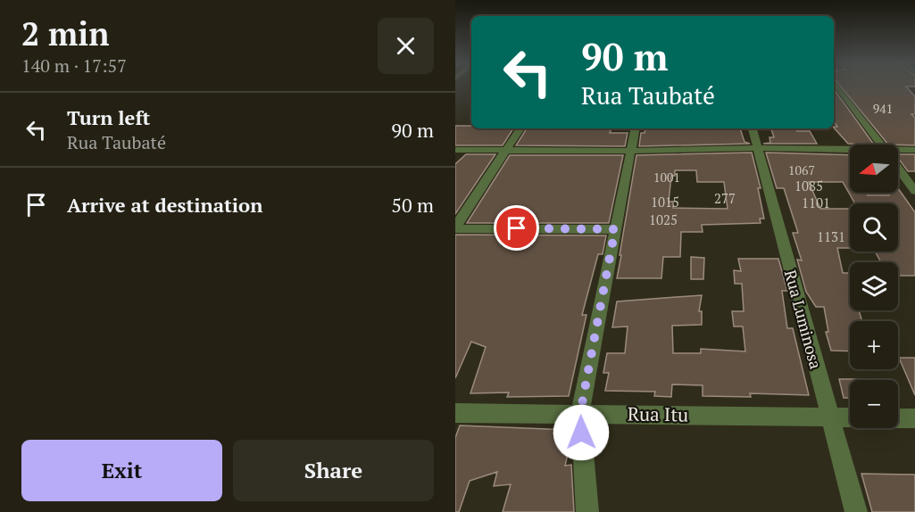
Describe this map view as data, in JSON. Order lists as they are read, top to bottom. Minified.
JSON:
{"streets":{"street":["Rua Luminosa","Rua Itu"]},"crossings":[["Rua Luminosa","Rua Itu"]],"house_numbers":["941","1067","1001","1085","277","1015","1101","1025","1131"],"north":"left","page":{"heading":["2 min","140 m · 17:57"],"turn":["90 m","Rua Taubaté"],"list":[{"name":"Turn left","note":"Rua Taubaté","value":"90 m"},{"name":"Arrive at destination","value":"50 m"}],"map_buttons":["+","−"],"buttons":["Exit","Share"]}}
